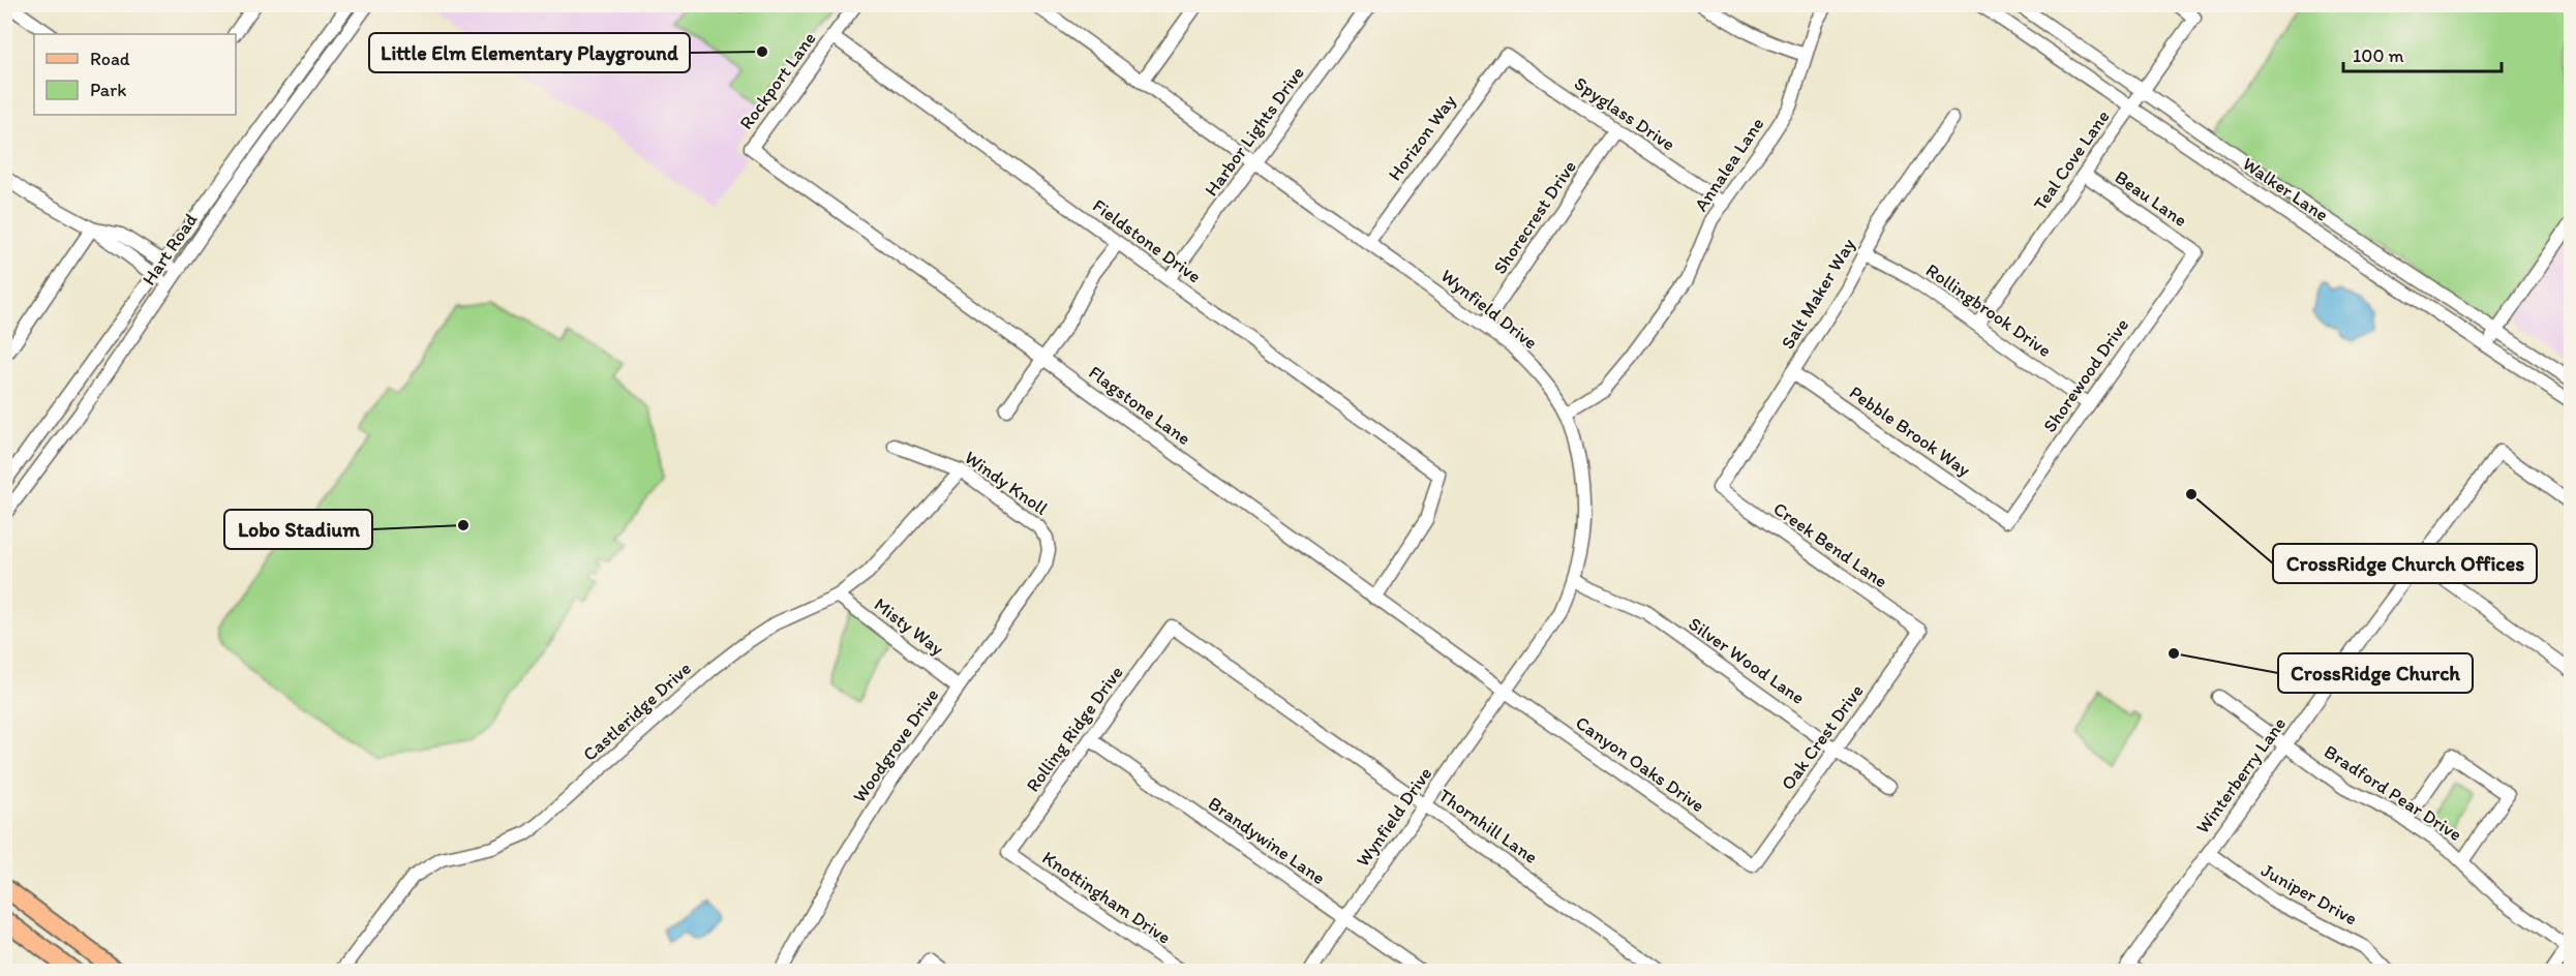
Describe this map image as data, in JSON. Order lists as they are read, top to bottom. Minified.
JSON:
{"streets":{"street":["Rockport Lane","Spyglass Drive","Harbor Lights Drive","Horizon Way","Teal Cove Lane","Annalea Lane","Walker Lane","Beau Lane","Shorecrest Drive","Fieldstone Drive","Hart Road","Salt Maker Way","Wynfield Drive","Rollingbrook Drive","Shorewood Drive","Flagstone Lane","Pebble Brook Way","Windy Knoll","Creek Bend Lane","Misty Way","Silver Wood Lane","Castleridge Drive","Rolling Ridge Drive","Oak Crest Drive","Woodgrove Drive","Canyon Oaks Drive","Winterberry Lane","Bradford Pear Drive","Thornhill Lane","Brandywine Lane","Juniper Drive","Knottingham Drive"]},"crossings":[["Rockport Lane","Fieldstone Drive"],["Rockport Lane","Flagstone Lane"],["Spyglass Drive","Horizon Way"],["Spyglass Drive","Annalea Lane"],["Spyglass Drive","Shorecrest Drive"],["Harbor Lights Drive","Fieldstone Drive"],["Harbor Lights Drive","Wynfield Drive"],["Horizon Way","Wynfield Drive"],["Teal Cove Lane","Walker Lane"],["Teal Cove Lane","Beau Lane"],["Teal Cove Lane","Rollingbrook Drive"],["Annalea Lane","Wynfield Drive"],["Beau Lane","Shorewood Drive"],["Shorecrest Drive","Wynfield Drive"],["Fieldstone Drive","Flagstone Lane"],["Salt Maker Way","Rollingbrook Drive"],["Salt Maker Way","Pebble Brook Way"],["Salt Maker Way","Creek Bend Lane"],["Wynfield Drive","Flagstone Lane"],["Wynfield Drive","Silver Wood Lane"],["Wynfield Drive","Canyon Oaks Drive"],["Wynfield Drive","Thornhill Lane"],["Wynfield Drive","Brandywine Lane"],["Rollingbrook Drive","Shorewood Drive"],["Shorewood Drive","Pebble Brook Way"],["Flagstone Lane","Canyon Oaks Drive"],["Windy Knoll","Castleridge Drive"],["Windy Knoll","Woodgrove Drive"],["Creek Bend Lane","Oak Crest Drive"],["Misty Way","Castleridge Drive"],["Misty Way","Woodgrove Drive"],["Silver Wood Lane","Oak Crest Drive"],["Rolling Ridge Drive","Thornhill Lane"],["Rolling Ridge Drive","Brandywine Lane"],["Rolling Ridge Drive","Knottingham Drive"],["Oak Crest Drive","Canyon Oaks Drive"],["Winterberry Lane","Bradford Pear Drive"],["Winterberry Lane","Juniper Drive"]],"places":["Little Elm Elementary Playground","CrossRidge Church Offices","Lobo Stadium","CrossRidge Church"],"legend":["Road","Park"],"scale_bar":"100 m"}
